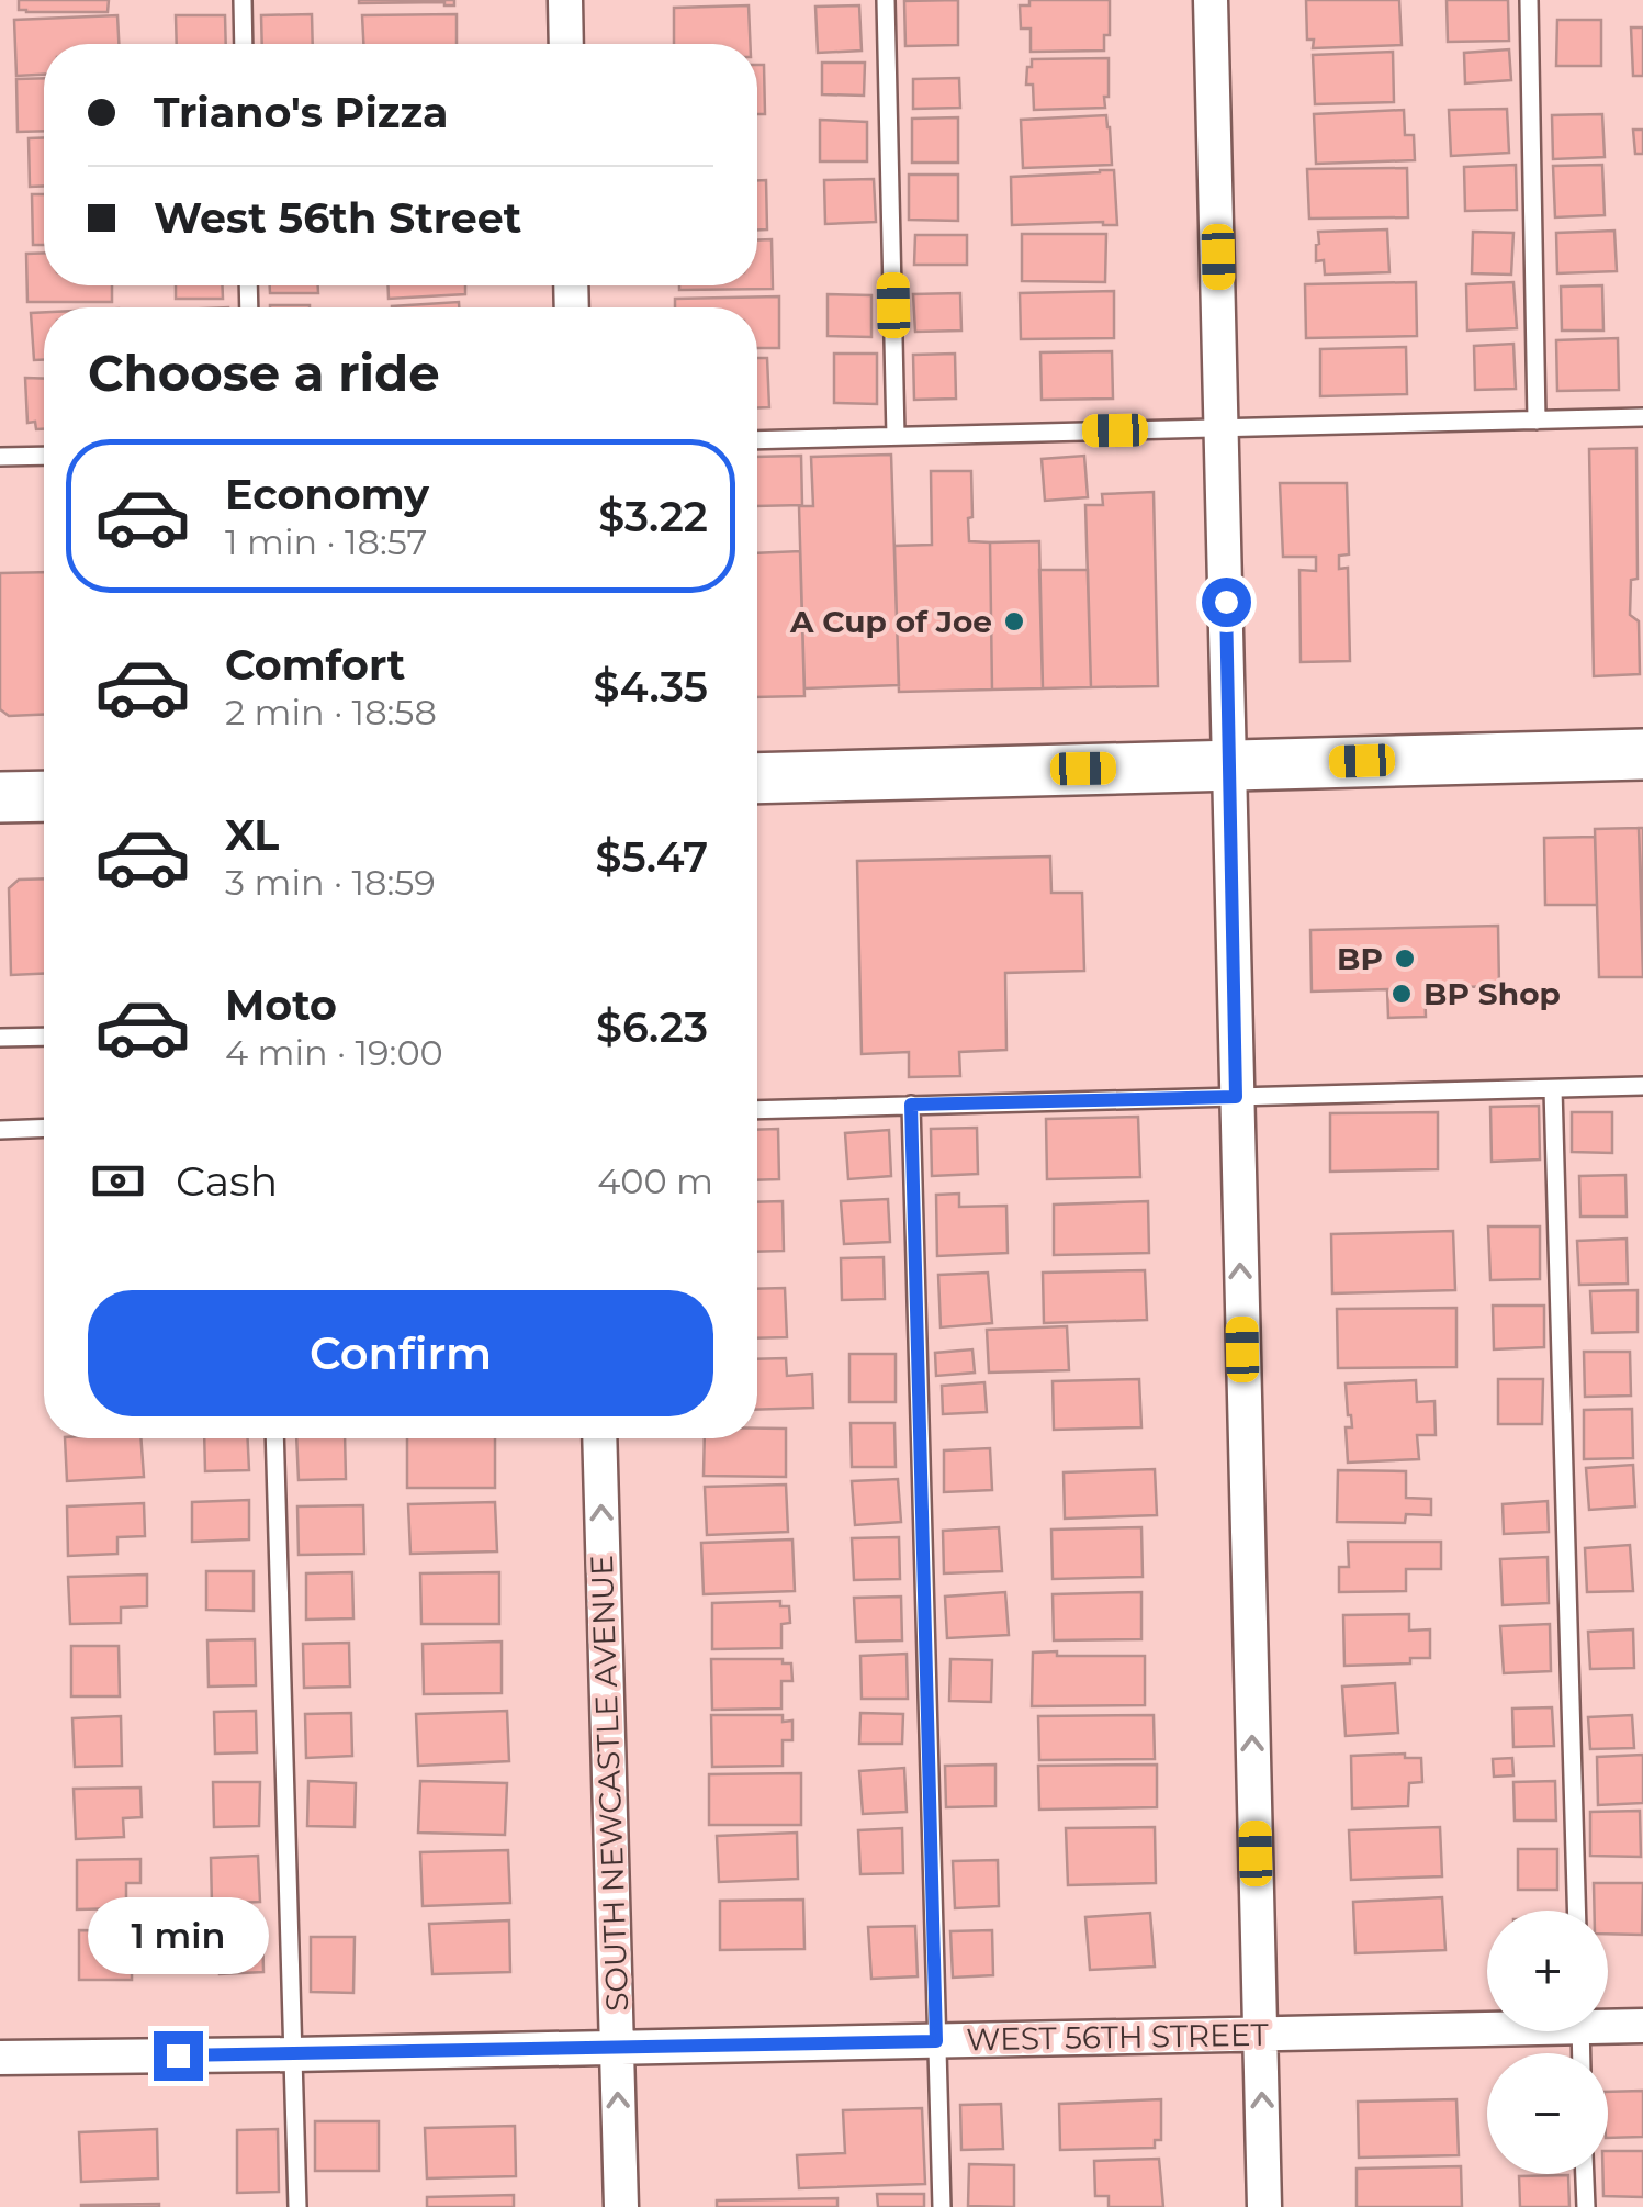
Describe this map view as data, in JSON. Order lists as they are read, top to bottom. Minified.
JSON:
{"streets":{"street":["SOUTH NEWCASTLE AVENUE","WEST 56TH STREET"]},"crossings":[["SOUTH NEWCASTLE AVENUE","WEST 56TH STREET"]],"one_way":["SOUTH NEWCASTLE AVENUE"],"places":["A Cup of Joe","BP","BP Shop"],"page":{"banner":["Triano's Pizza","West 56th Street"],"heading":"Choose a ride","list":[{"name":"Economy","note":"1 min · 18:57","value":"$3.22"},{"name":"Comfort","note":"2 min · 18:58","value":"$4.35"},{"name":"XL","note":"3 min · 18:59","value":"$5.47"},{"name":"Moto","note":"4 min · 19:00","value":"$6.23"}],"pay":["Cash","400 m"],"buttons":"Confirm","bubble":"1 min","map_buttons":["+","−"]}}
